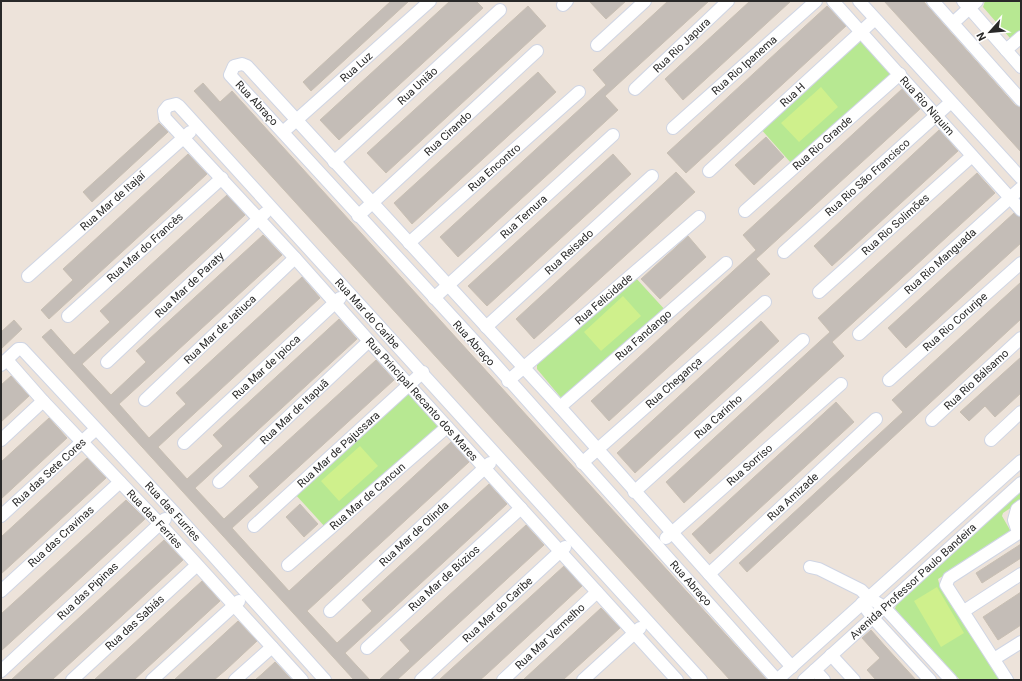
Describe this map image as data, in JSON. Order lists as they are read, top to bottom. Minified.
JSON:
{"streets":{"street":["Rua Rio Japura","Rua Rio Ipanema","Rua Luz","Rua União","Rua H","Rua Abraço","Rua Rio Niquim","Rua Cirando","Rua Rio Grande","Rua Encontro","Rua Rio São Francisco","Rua Mar de Itajaí","Rua Ternura","Rua Rio Solimões","Rua Mar do Francês","Rua Reisado","Rua Rio Manguada","Rua Mar de Paraty","Rua Felicidade","Rua Mar do Caribe","Rua Rio Coruripe","Rua Mar de Jatiuca","Rua Fandango","Rua Mar de Ipioca","Rua Rio Bálsamo","Rua Chegança","Rua Principal Recanto dos Mares","Rua Mar de Itapuã","Rua Carinho","Rua Mar de Pajussara","Rua Sorriso","Rua das Sete Cores","Rua Mar de Cancun","Rua Amizade","Rua das Furries","Rua das Ferries","Rua Mar de Olinda","Rua das Cravinas","Rua Mar de Búzios","Avenida Professor Paulo Bandeira","Rua das Pipinas","Rua das Sabiás","Rua Mar Vermelho"]},"crossings":[["Rua Luz","Rua Abraço"],["Rua União","Rua Abraço"],["Rua H","Rua Rio Niquim"],["Rua Abraço","Rua Cirando"],["Rua Abraço","Rua Encontro"],["Rua Abraço","Rua Ternura"],["Rua Abraço","Rua Reisado"],["Rua Abraço","Rua Felicidade"],["Rua Abraço","Rua Fandango"],["Rua Abraço","Rua Chegança"],["Rua Abraço","Rua Carinho"],["Rua Abraço","Rua Sorriso"],["Rua Abraço","Rua Amizade"],["Rua Abraço","Avenida Professor Paulo Bandeira"],["Rua Rio Niquim","Rua Rio Grande"],["Rua Rio Niquim","Rua Rio São Francisco"],["Rua Rio Niquim","Rua Rio Solimões"],["Rua Rio Niquim","Rua Rio Manguada"],["Rua Mar de Itajaí","Rua Mar do Caribe"],["Rua Mar de Itajaí","Rua Principal Recanto dos Mares"],["Rua Mar do Francês","Rua Principal Recanto dos Mares"],["Rua Mar de Paraty","Rua Mar do Caribe"],["Rua Mar de Paraty","Rua Principal Recanto dos Mares"],["Rua Mar do Caribe","Rua Mar de Ipioca"],["Rua Mar do Caribe","Rua Principal Recanto dos Mares"],["Rua Mar do Caribe","Rua Mar de Pajussara"],["Rua Mar do Caribe","Rua Mar de Olinda"],["Rua Mar de Jatiuca","Rua Principal Recanto dos Mares"],["Rua Mar de Ipioca","Rua Principal Recanto dos Mares"],["Rua Principal Recanto dos Mares","Rua Mar de Itapuã"],["Rua Principal Recanto dos Mares","Rua Mar de Pajussara"],["Rua Principal Recanto dos Mares","Rua Mar de Cancun"],["Rua Principal Recanto dos Mares","Rua Mar de Olinda"],["Rua Principal Recanto dos Mares","Rua Mar de Búzios"],["Rua Principal Recanto dos Mares","Rua Mar Vermelho"],["Rua das Sete Cores","Rua das Furries"],["Rua das Sete Cores","Rua das Ferries"],["Rua das Furries","Rua das Ferries"],["Rua das Furries","Rua das Pipinas"],["Rua das Ferries","Rua das Cravinas"],["Rua das Ferries","Rua das Pipinas"],["Rua das Ferries","Rua das Sabiás"]],"north":"bottom left"}
